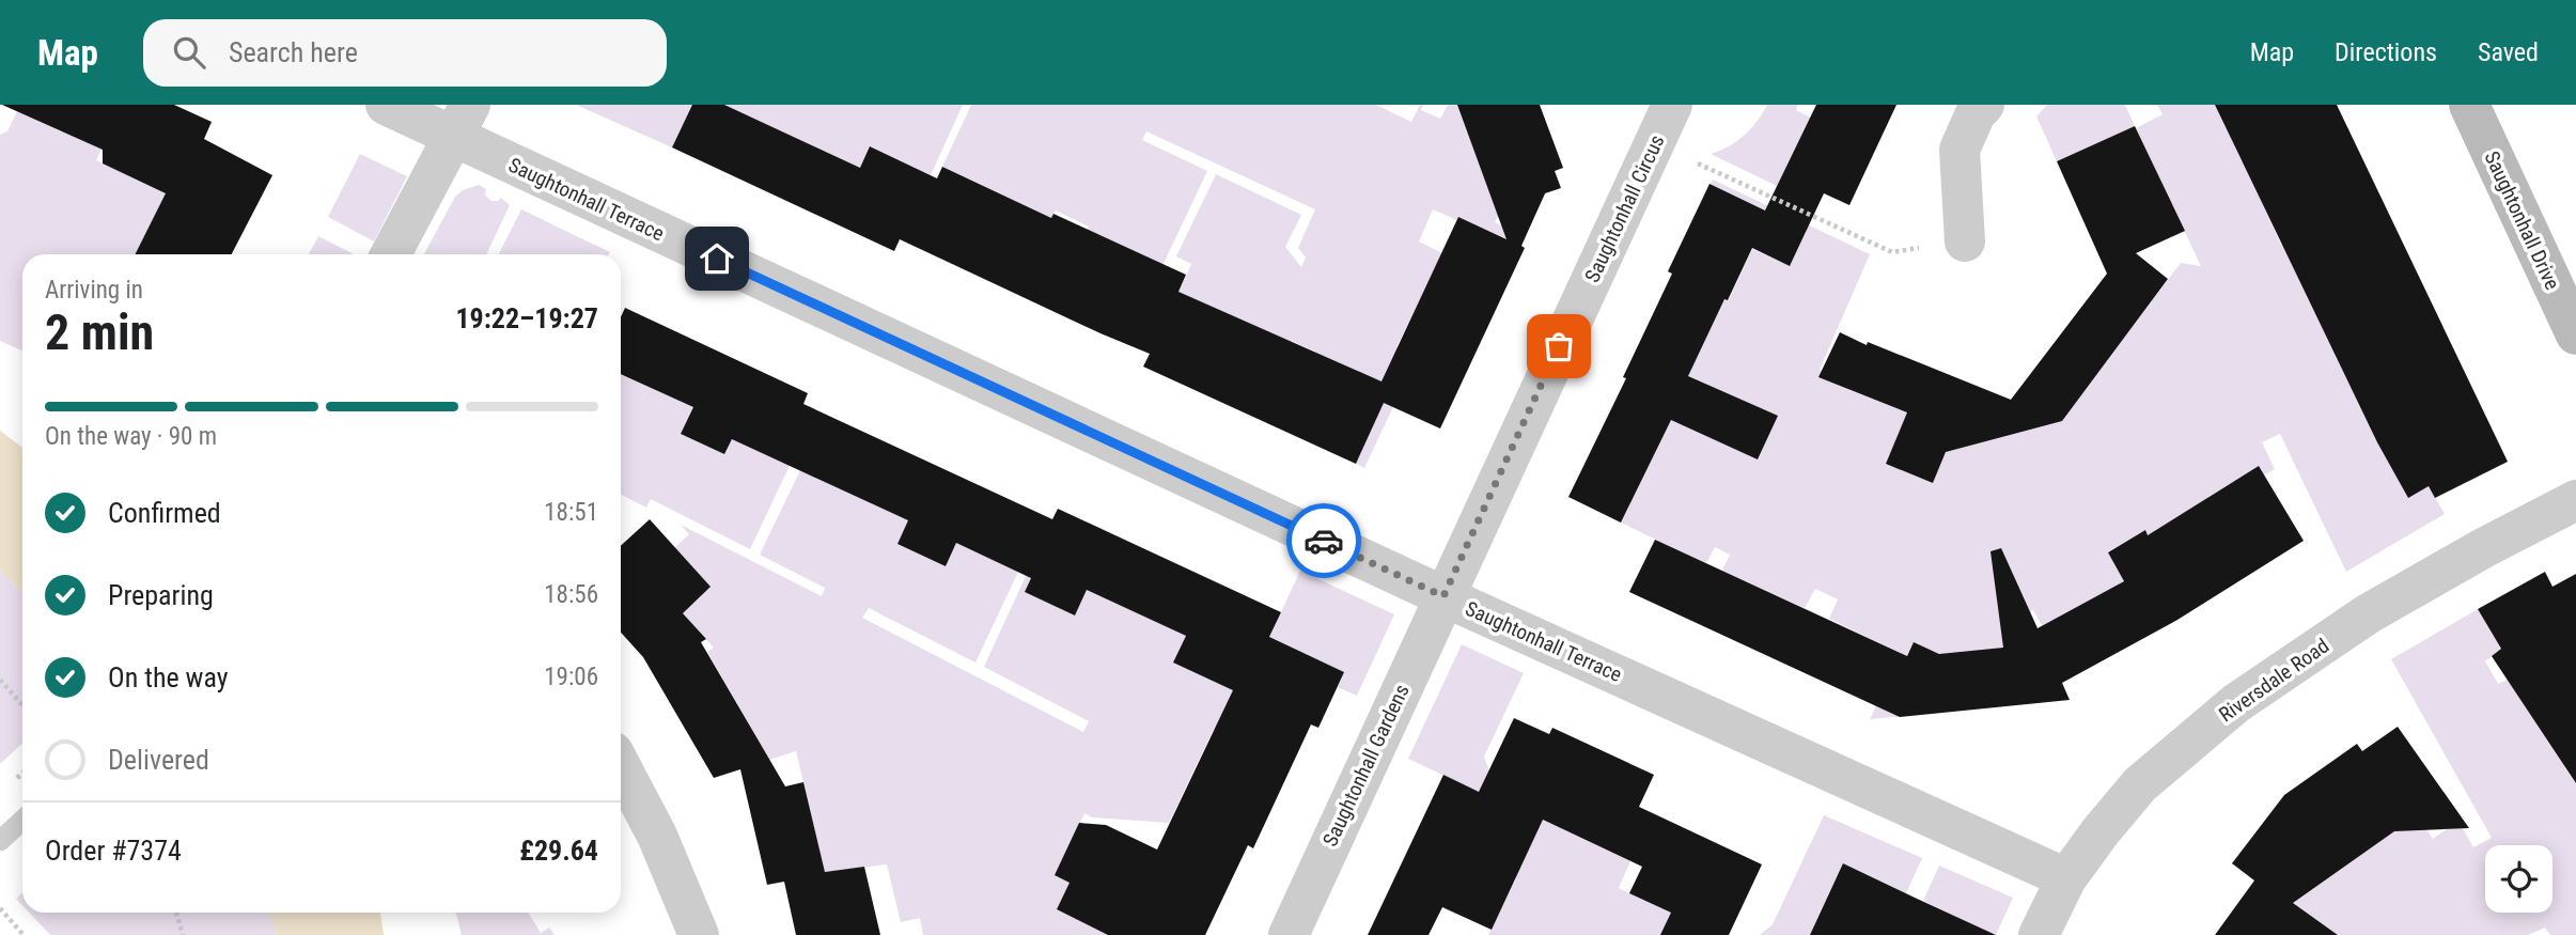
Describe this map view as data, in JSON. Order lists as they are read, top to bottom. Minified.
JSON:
{"streets":{"street":["Saughtonhall Terrace","Saughtonhall Circus","Saughtonhall Drive","Riversdale Road","Saughtonhall Gardens"]},"crossings":[["Saughtonhall Terrace","Saughtonhall Circus"],["Saughtonhall Terrace","Riversdale Road"],["Saughtonhall Terrace","Saughtonhall Gardens"],["Saughtonhall Circus","Saughtonhall Gardens"]],"page":{"header":"Map","search":"Search here","nav":["Map","Directions","Saved"],"heading":["2 min","Arriving in","19:22–19:27"],"panel":["Order #7374","£29.64"],"bar":"On the way · 90 m","list":[["Confirmed","18:51"],["Preparing","18:56"],["On the way","19:06"],"Delivered"]}}
